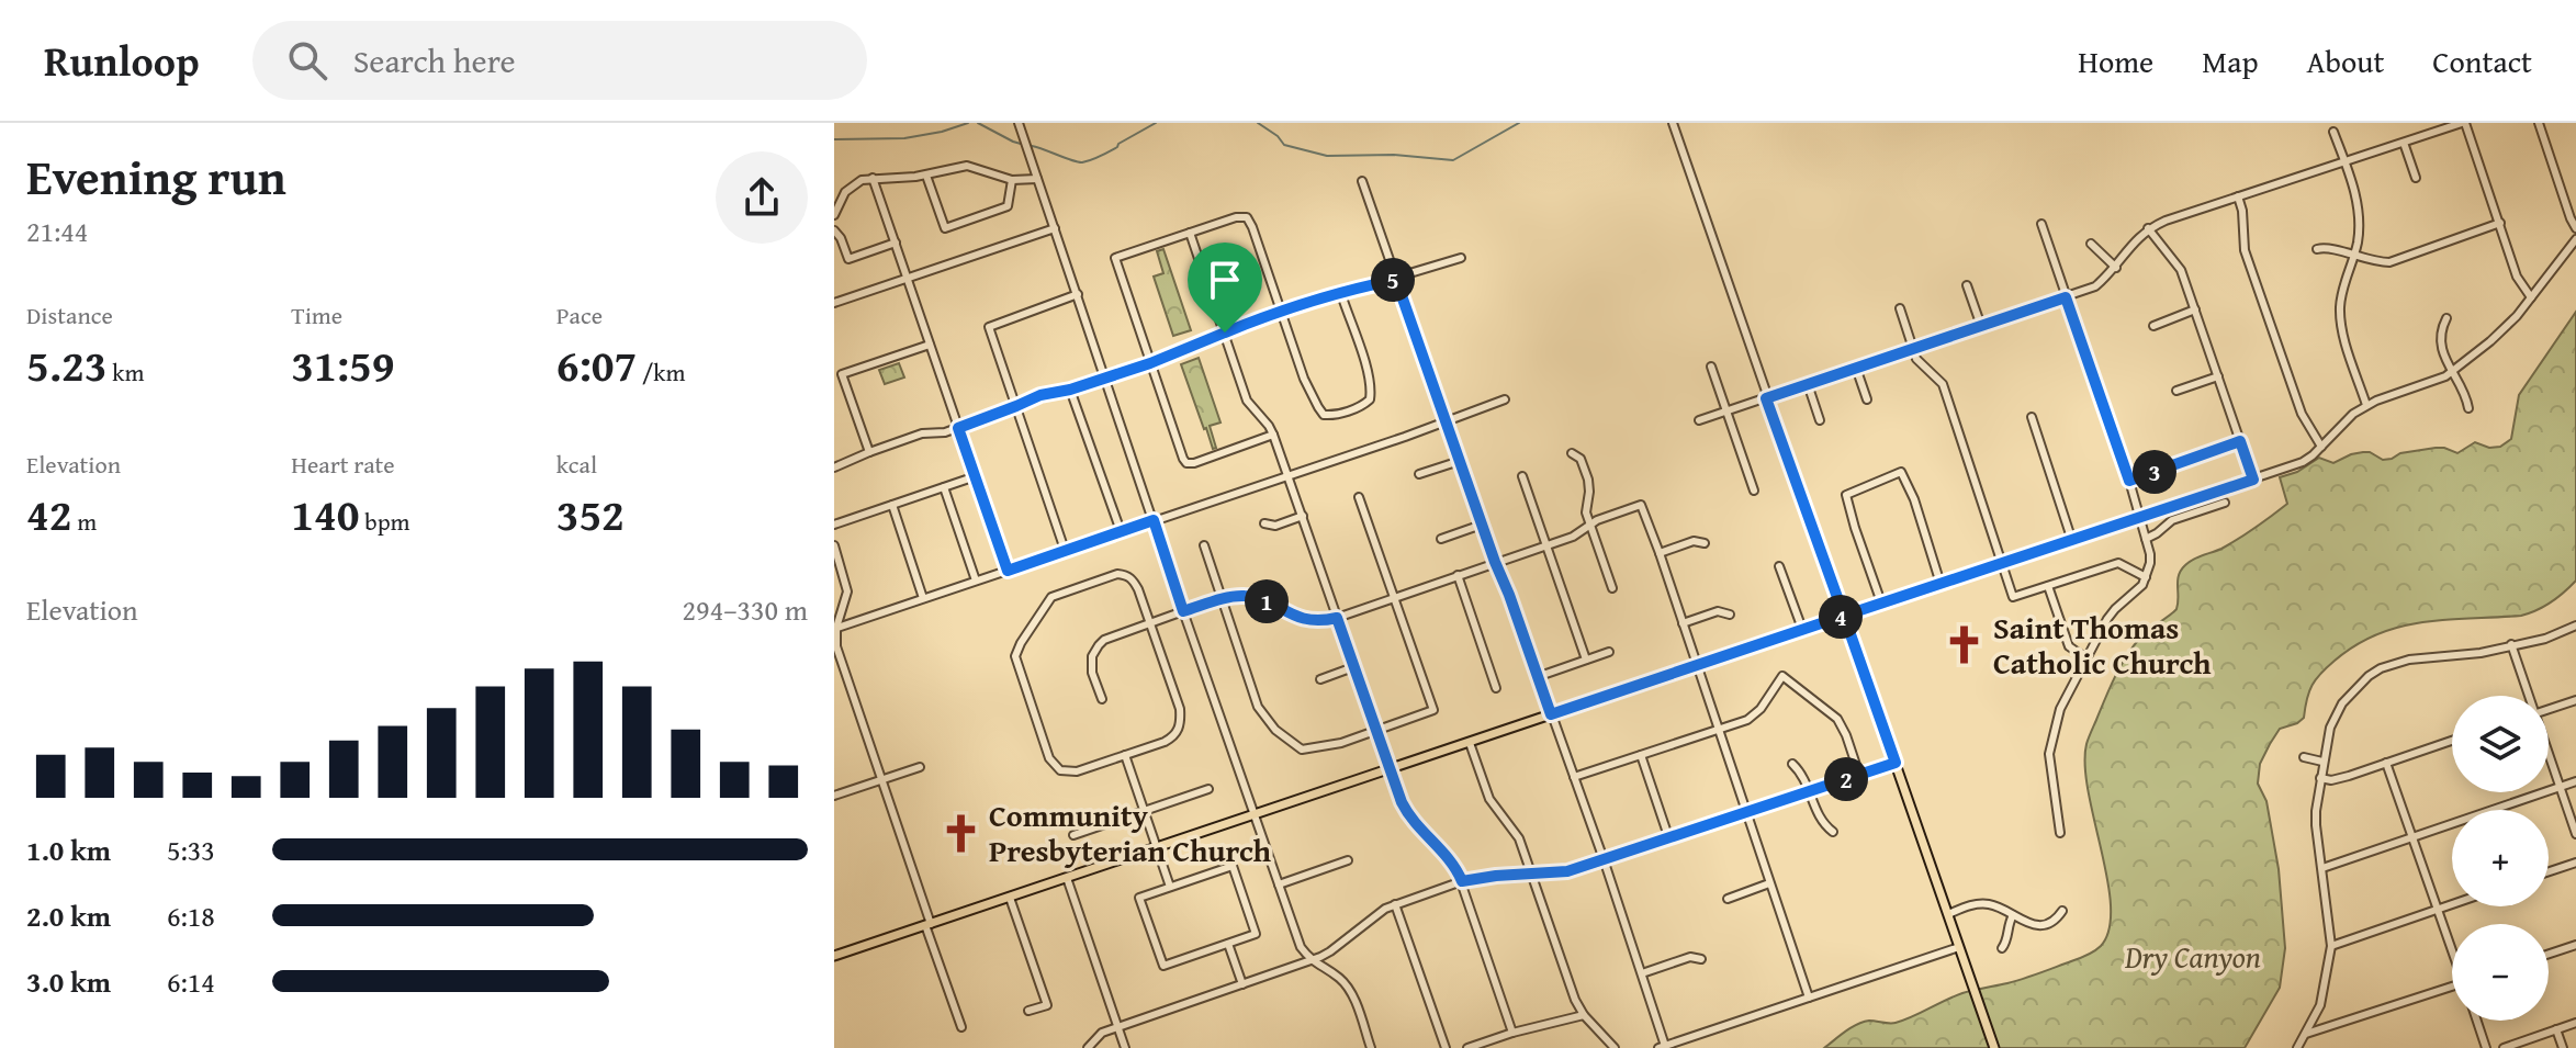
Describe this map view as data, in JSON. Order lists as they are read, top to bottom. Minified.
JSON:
{"parks":["Dry Canyon"],"places":{"church":["Saint Thomas Catholic Church","Community Presbyterian Church"]},"page":{"header":"Runloop","search":"Search here","nav":["Home","Map","About","Contact"],"heading":["Evening run","21:44"],"pins":["5","3","1","4","2"],"stats":[["Distance","5.23 km"],["Time","31:59"],["Pace","6:07 /km"],["Elevation","42 m"],["Heart rate","140 bpm"],["kcal","352"]],"chart":["Elevation","294–330 m"],"map_buttons":["+","−"],"list":[{"name":"1.0 km","note":"5:33"},{"name":"2.0 km","note":"6:18"},{"name":"3.0 km","note":"6:14"}]}}
